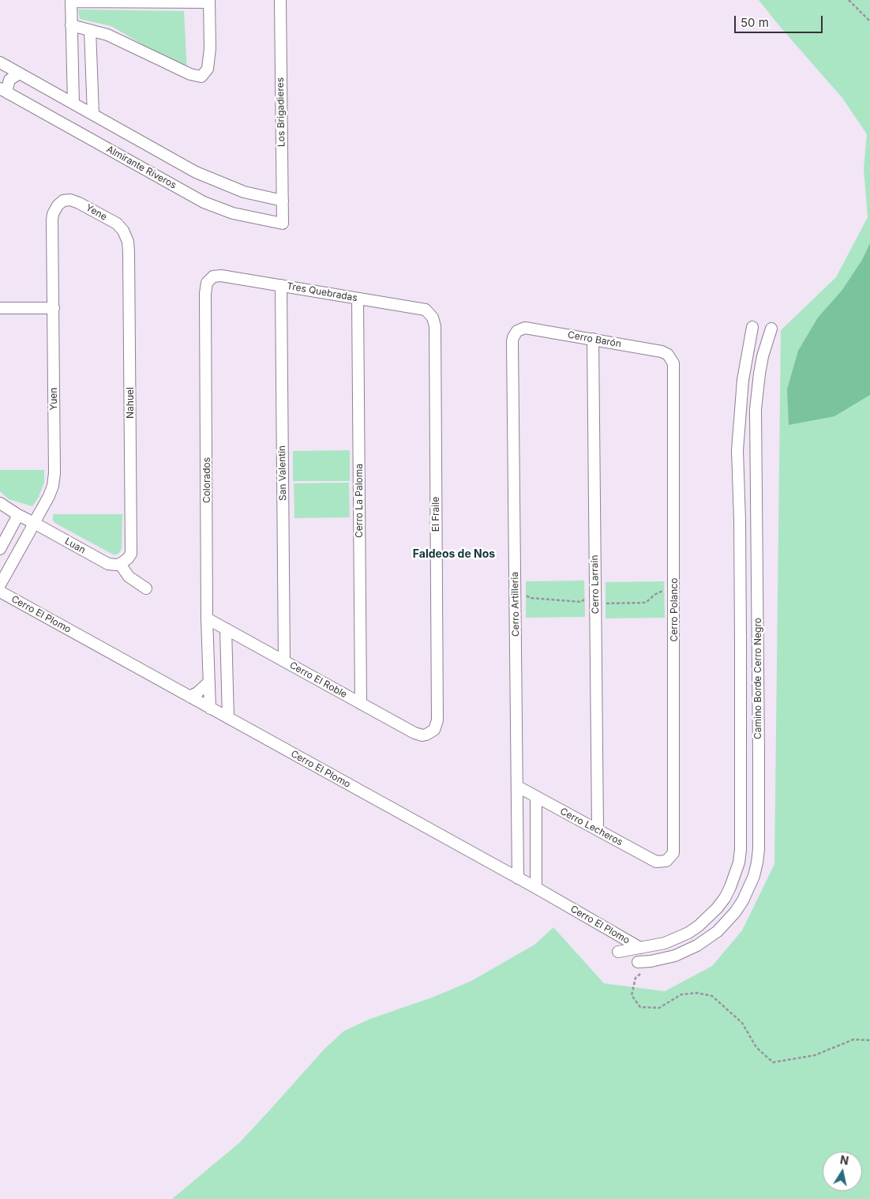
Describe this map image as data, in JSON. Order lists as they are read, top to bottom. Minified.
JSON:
{"streets":{"street":["Los Brigadieres","Almirante Riveros","Yene","Tres Quebradas","Cerro Barón","Yuen","Nahuel","San Valentín","Colorados","Cerro La Paloma","El Fraile","Luan","Cerro Larraín","Cerro Artilleria","Cerro Polanco","Cerro El Plomo","Camino Borde Cerro Negro","Cerro El Roble","Cerro Lecheros"]},"crossings":[["Los Brigadieres","Almirante Riveros"],["Yene","Yuen"],["Yene","Nahuel"],["Tres Quebradas","San Valentín"],["Tres Quebradas","Colorados"],["Tres Quebradas","Cerro La Paloma"],["Tres Quebradas","El Fraile"],["Cerro Barón","Cerro Larraín"],["Cerro Barón","Cerro Artilleria"],["Cerro Barón","Cerro Polanco"],["Yuen","Luan"],["Nahuel","Luan"],["San Valentín","Cerro El Roble"],["Colorados","Cerro El Plomo"],["Colorados","Cerro El Roble"],["Cerro La Paloma","Cerro El Roble"],["El Fraile","Cerro El Roble"],["Cerro Larraín","Cerro Lecheros"],["Cerro Artilleria","Cerro El Plomo"],["Cerro Artilleria","Cerro Lecheros"],["Cerro Polanco","Cerro Lecheros"],["Cerro El Plomo","Camino Borde Cerro Negro"]],"districts":["Faldeos de Nos"],"scale_bar":"50 m","north":"top"}
